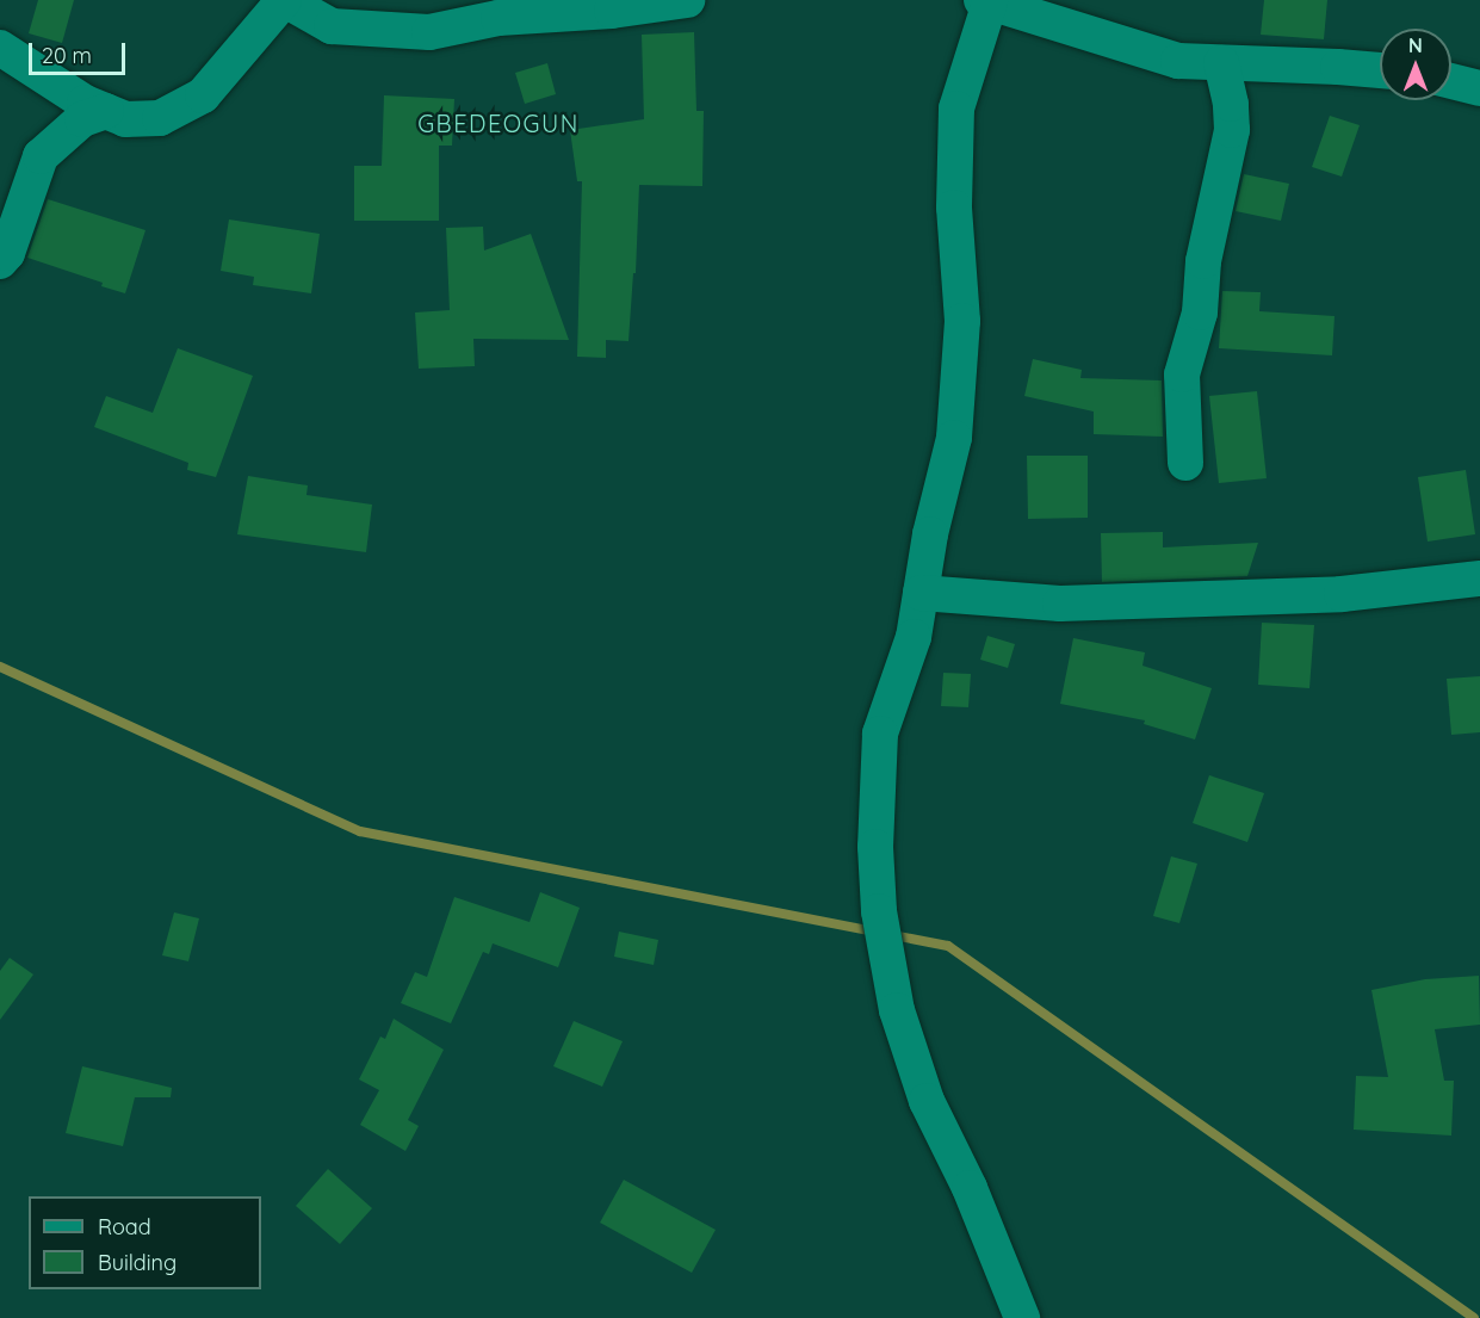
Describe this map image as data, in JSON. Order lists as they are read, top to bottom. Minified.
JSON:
{"districts":["GBEDEOGUN"],"legend":["Road","Building"],"scale_bar":"20 m","north":"top"}
